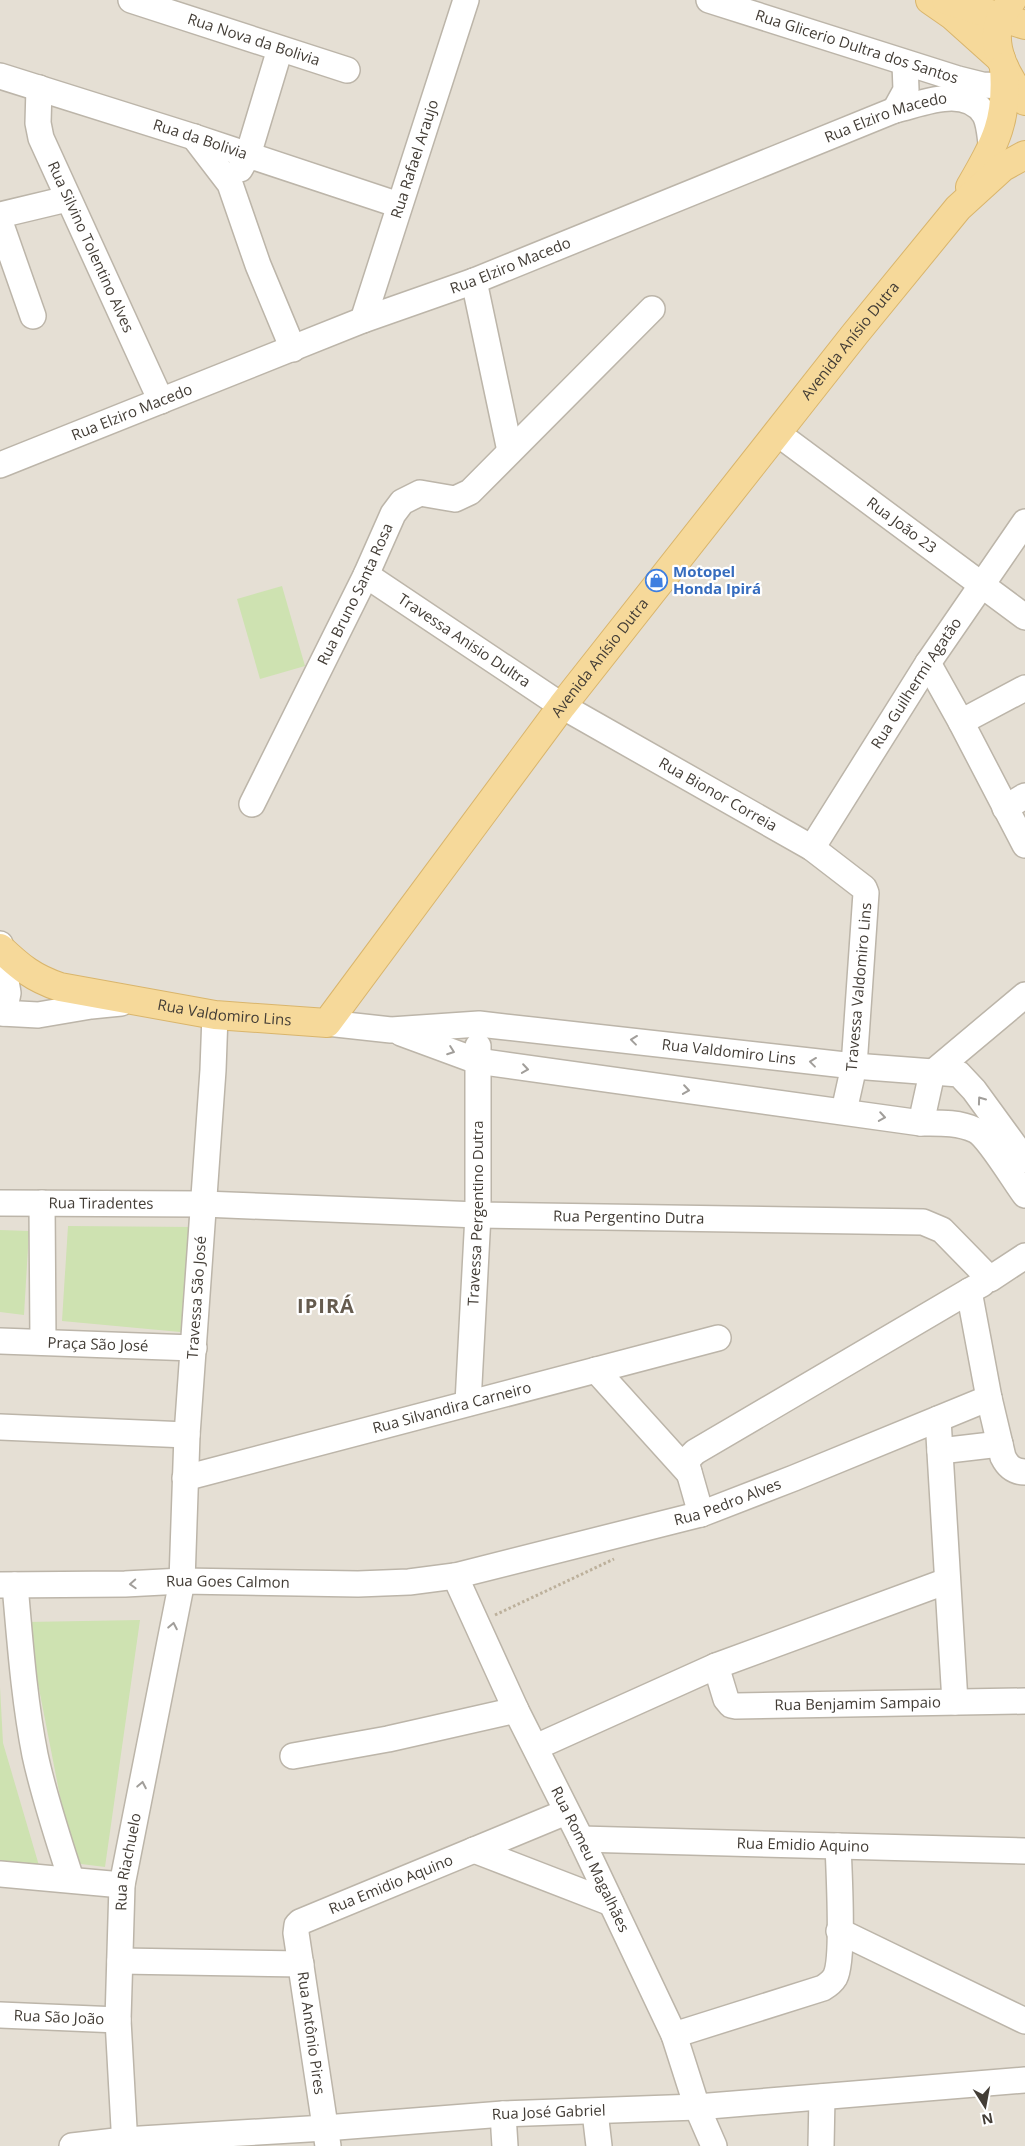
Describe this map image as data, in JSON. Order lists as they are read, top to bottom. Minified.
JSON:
{"streets":{"main road":["Avenida Anísio Dutra","Rua Valdomiro Lins"],"street":["Rua Nova da Bolivia","Rua Glicerio Dultra dos Santos","Rua Elziro Macedo","Rua da Bolivia","Rua Rafael Araujo","Rua Silvino Tolentino Alves","Rua João 23","Rua Bruno Santa Rosa","Travessa Anisio Dultra","Rua Guilhermi Agatão","Rua Bionor Correia","Travessa Valdomiro Lins","Rua Tiradentes","Travessa Pergentino Dutra","Rua Pergentino Dutra","Travessa São José","Praça São José","Rua Silvandira Carneiro","Rua Pedro Alves","Rua Goes Calmon","Rua Benjamim Sampaio","Rua Emidio Aquino","Rua Romeu Magalhães","Rua Riachuelo","Rua São João","Rua Antônio Pires","Rua José Gabriel"]},"crossings":[["Rua Elziro Macedo","Rua Rafael Araujo"],["Rua Elziro Macedo","Rua Silvino Tolentino Alves"],["Rua da Bolivia","Rua Rafael Araujo"],["Rua da Bolivia","Rua Silvino Tolentino Alves"],["Avenida Anísio Dutra","Rua João 23"],["Avenida Anísio Dutra","Travessa Anisio Dultra"],["Avenida Anísio Dutra","Rua Bionor Correia"],["Avenida Anísio Dutra","Rua Valdomiro Lins"],["Rua João 23","Rua Guilhermi Agatão"],["Rua Bruno Santa Rosa","Travessa Anisio Dultra"],["Travessa Anisio Dultra","Rua Bionor Correia"],["Rua Guilhermi Agatão","Rua Bionor Correia"],["Rua Bionor Correia","Travessa Valdomiro Lins"],["Travessa Valdomiro Lins","Rua Valdomiro Lins"],["Rua Valdomiro Lins","Travessa Pergentino Dutra"],["Rua Valdomiro Lins","Travessa São José"],["Rua Tiradentes","Rua Pergentino Dutra"],["Rua Tiradentes","Travessa São José"],["Travessa Pergentino Dutra","Rua Pergentino Dutra"],["Travessa Pergentino Dutra","Rua Silvandira Carneiro"],["Rua Pergentino Dutra","Travessa São José"],["Travessa São José","Praça São José"],["Travessa São José","Rua Silvandira Carneiro"],["Travessa São José","Rua Goes Calmon"],["Travessa São José","Rua Riachuelo"],["Rua Pedro Alves","Rua Goes Calmon"],["Rua Pedro Alves","Rua Romeu Magalhães"],["Rua Goes Calmon","Rua Romeu Magalhães"],["Rua Goes Calmon","Rua Riachuelo"],["Rua Emidio Aquino","Rua Romeu Magalhães"],["Rua Emidio Aquino","Rua Antônio Pires"],["Rua Romeu Magalhães","Rua José Gabriel"],["Rua Riachuelo","Rua São João"],["Rua Riachuelo","Rua José Gabriel"],["Rua Antônio Pires","Rua José Gabriel"]],"districts":["IPIRÁ"],"places":{"shop":["Motopel Honda Ipirá"]},"north":"bottom"}
